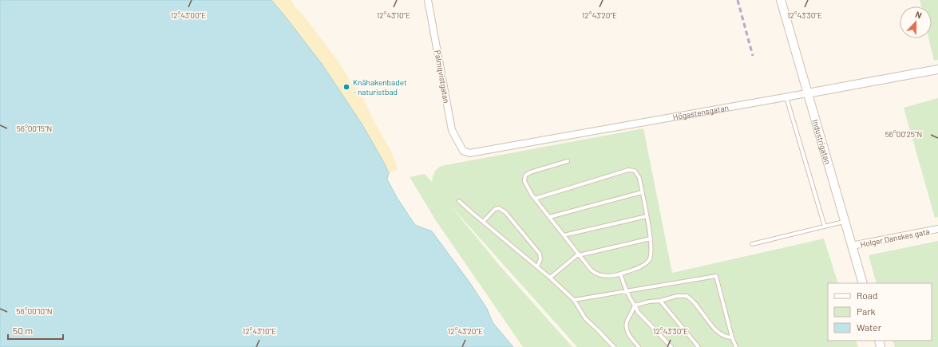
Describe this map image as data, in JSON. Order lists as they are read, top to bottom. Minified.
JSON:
{"streets":{"street":["Palmqvistgatan","Högastensgatan","Industrigatan","Holger Danskes gata"]},"crossings":[["Palmqvistgatan","Högastensgatan"],["Högastensgatan","Industrigatan"],["Industrigatan","Holger Danskes gata"]],"places":["Knähakenbadet - naturistbad"],"legend":["Road","Park","Water"],"scale_bar":"50 m","north":"top","coordinates":["12°43'00\"E","12°43'10\"E","12°43'20\"E","12°43'30\"E","56°00'15\"N","56°00'25\"N","56°00'10\"N"]}
